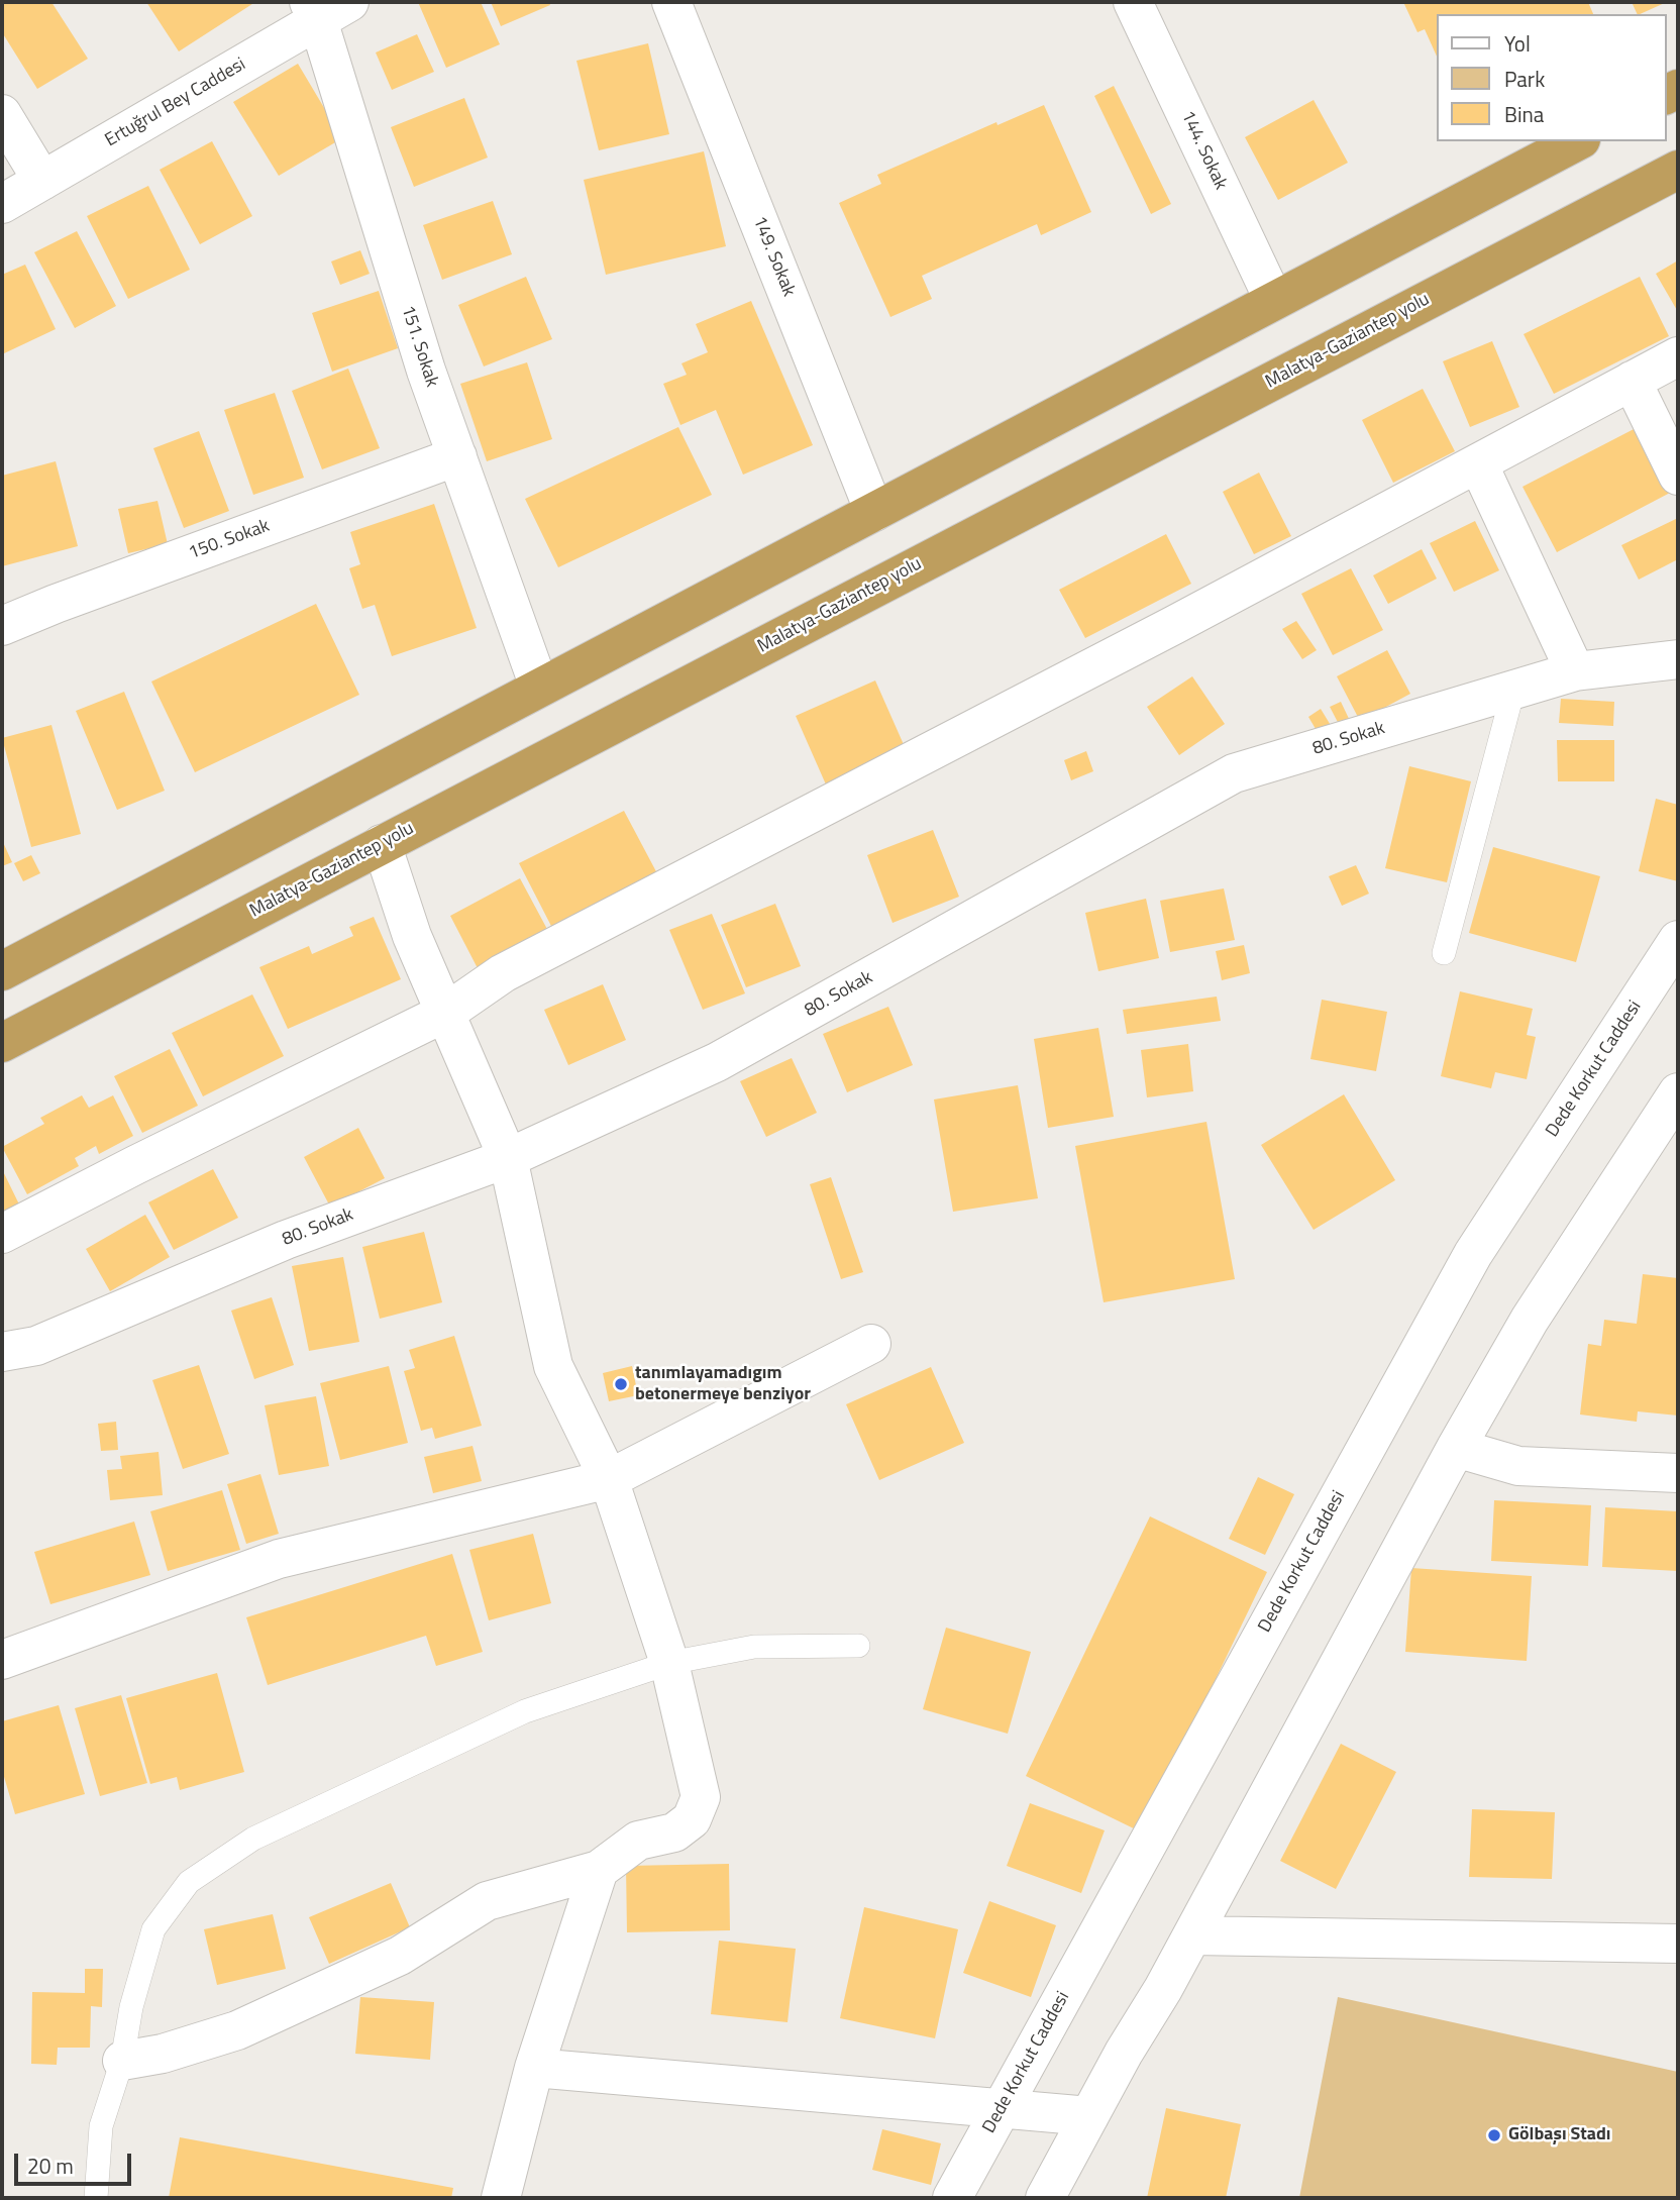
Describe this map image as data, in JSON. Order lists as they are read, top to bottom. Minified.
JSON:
{"streets":{"highway":["Malatya-Gaziantep yolu"],"street":["Ertuğrul Bey Caddesi","144. Sokak","149. Sokak","151. Sokak","150. Sokak","80. Sokak","Dede Korkut Caddesi"]},"crossings":[["Ertuğrul Bey Caddesi","151. Sokak"],["151. Sokak","150. Sokak"]],"places":["tanımlayamadıgım betonermeye benziyor","Gölbaşı Stadı"],"legend":["Yol","Park","Bina"],"scale_bar":"20 m"}
